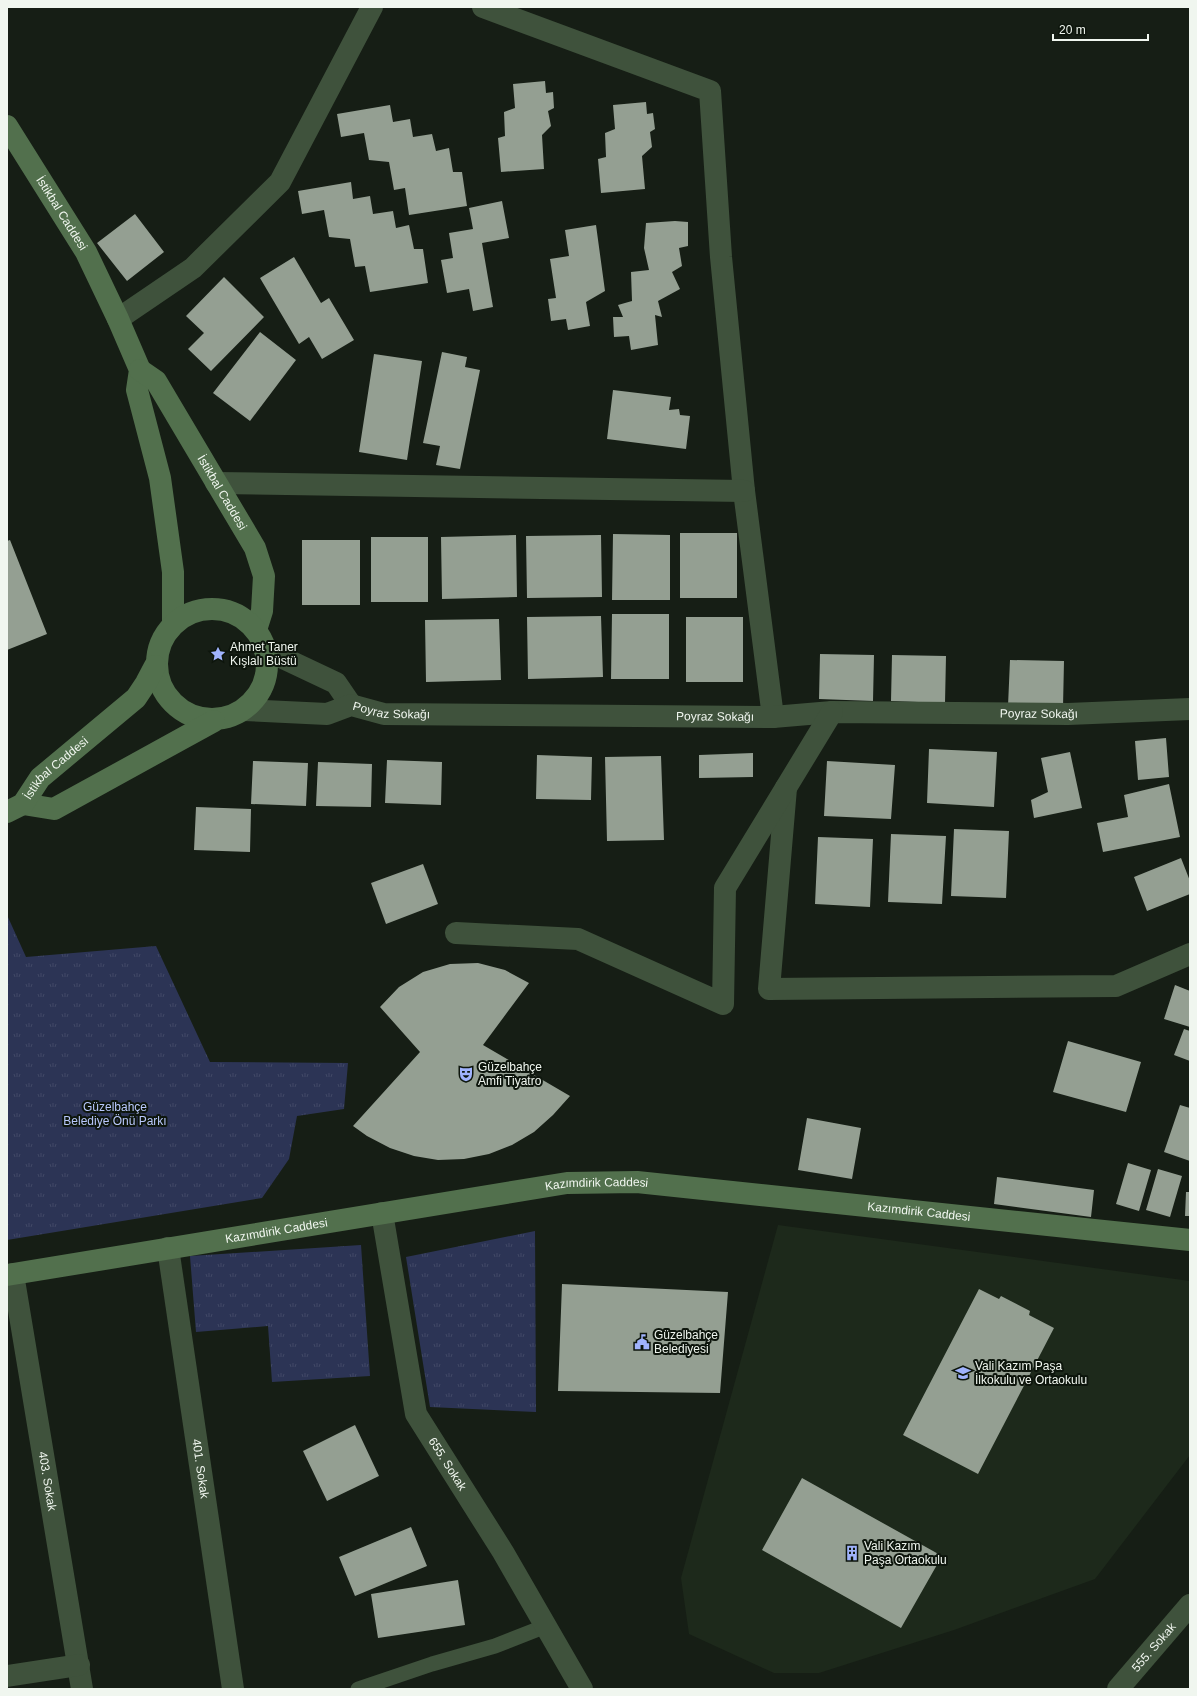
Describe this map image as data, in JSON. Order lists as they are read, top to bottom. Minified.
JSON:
{"streets":{"main road":["İstikbal Caddesi","Kazımdirik Caddesi"],"street":["Poyraz Sokağı","655. Sokak","401. Sokak","403. Sokak","555. Sokak"]},"crossings":[["İstikbal Caddesi","Poyraz Sokağı"],["Kazımdirik Caddesi","655. Sokak"],["Kazımdirik Caddesi","401. Sokak"],["Kazımdirik Caddesi","403. Sokak"]],"parks":["Güzelbahçe Belediye Önü Parkı"],"places":{"place":["Ahmet Taner Kışlalı Büstü"],"theatre":["Güzelbahçe Amfi Tiyatro"],"public building":["Güzelbahçe Belediyesi"],"school or university":["Vali Kazım Paşa İlkokulu ve Ortaokulu"],"building":["Vali Kazım Paşa Ortaokulu"]},"scale_bar":"20 m"}
